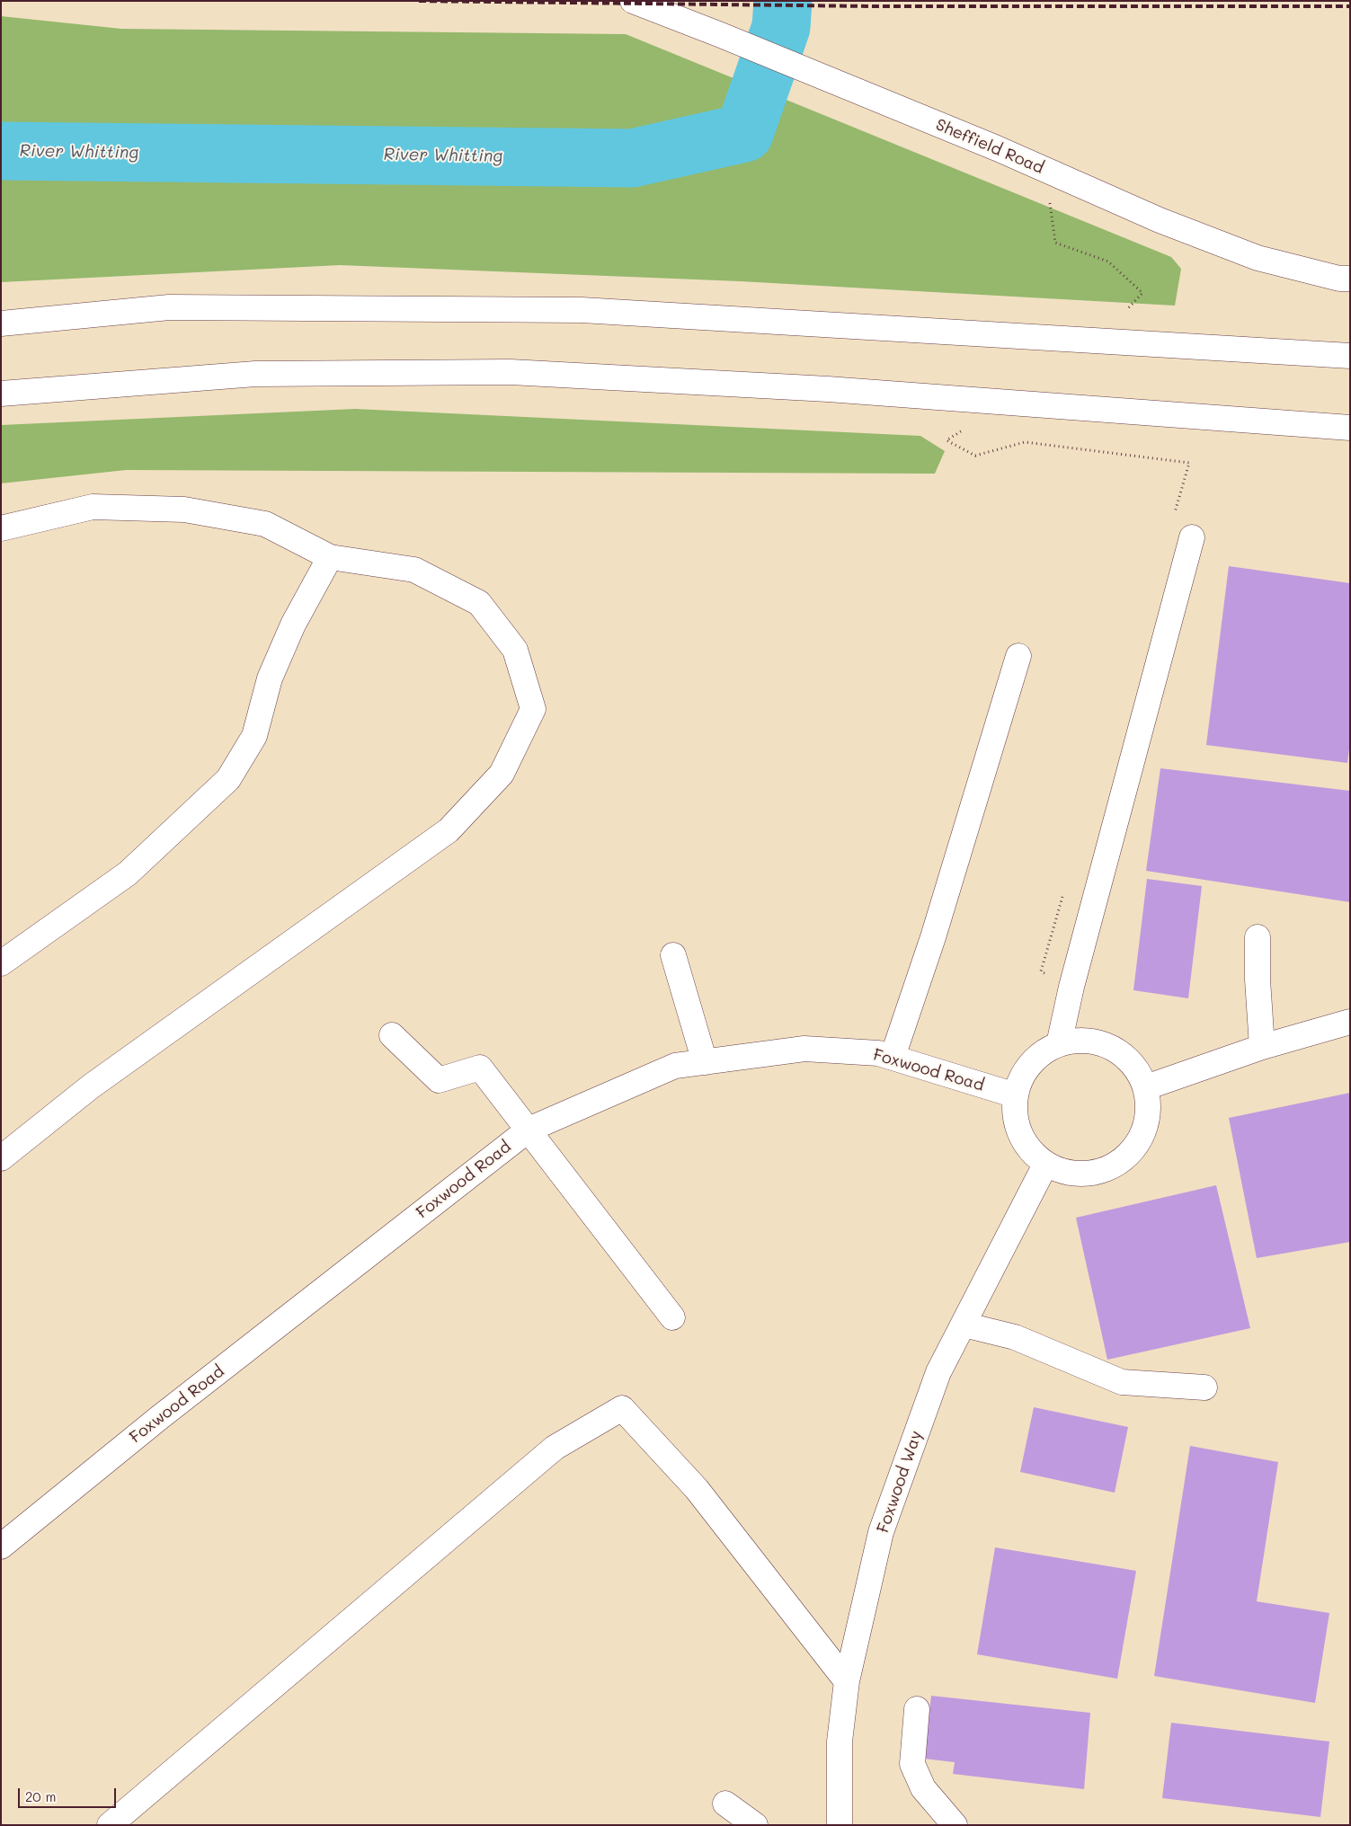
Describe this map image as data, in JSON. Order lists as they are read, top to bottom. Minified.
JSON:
{"streets":{"main road":["Sheffield Road","Foxwood Road","Foxwood Way"]},"crossings":[["Foxwood Road","Foxwood Way"]],"water":["River Whitting"],"scale_bar":"20 m"}
